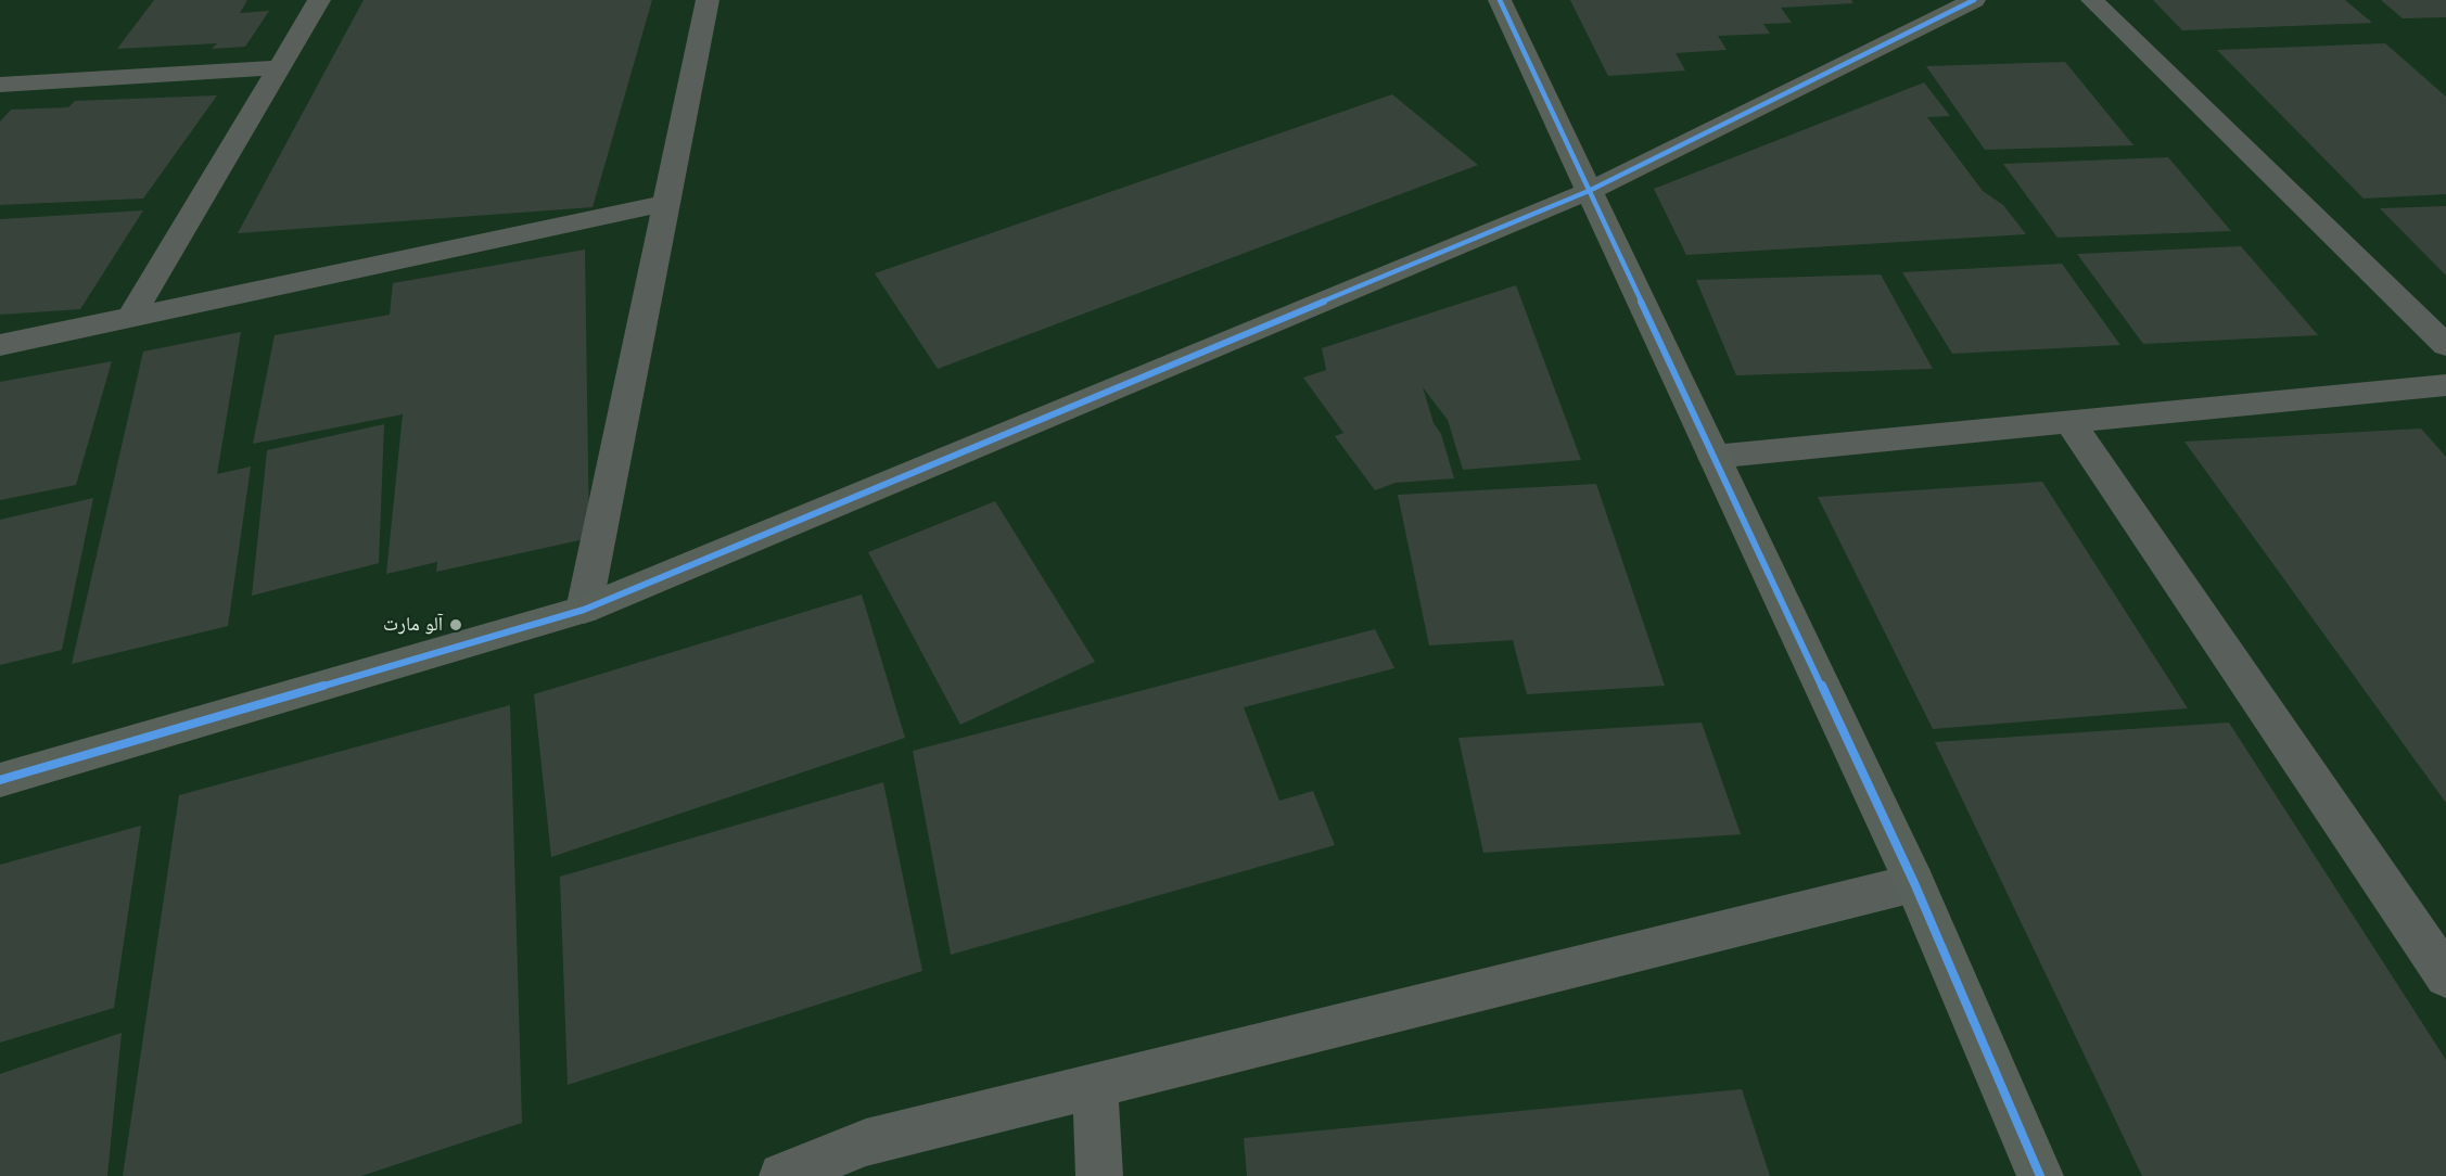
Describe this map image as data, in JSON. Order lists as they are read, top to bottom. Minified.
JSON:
{"places":["آلو مارت"]}
